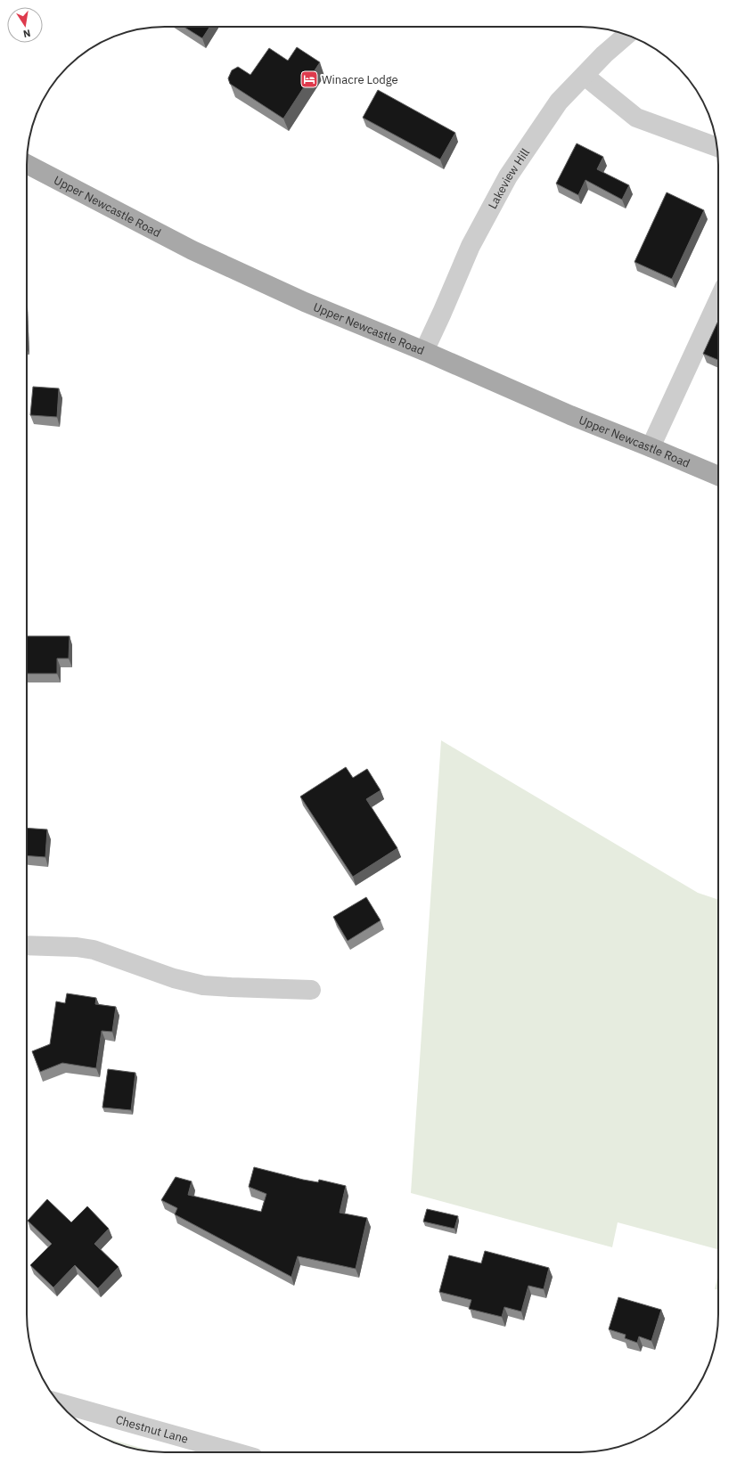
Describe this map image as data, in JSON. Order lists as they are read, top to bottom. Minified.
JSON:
{"streets":{"main road":["Upper Newcastle Road"],"street":["Lakeview Hill","Chestnut Lane"]},"crossings":[["Lakeview Hill","Upper Newcastle Road"]],"places":{"hotel":["Winacre Lodge"]},"north":"bottom"}
